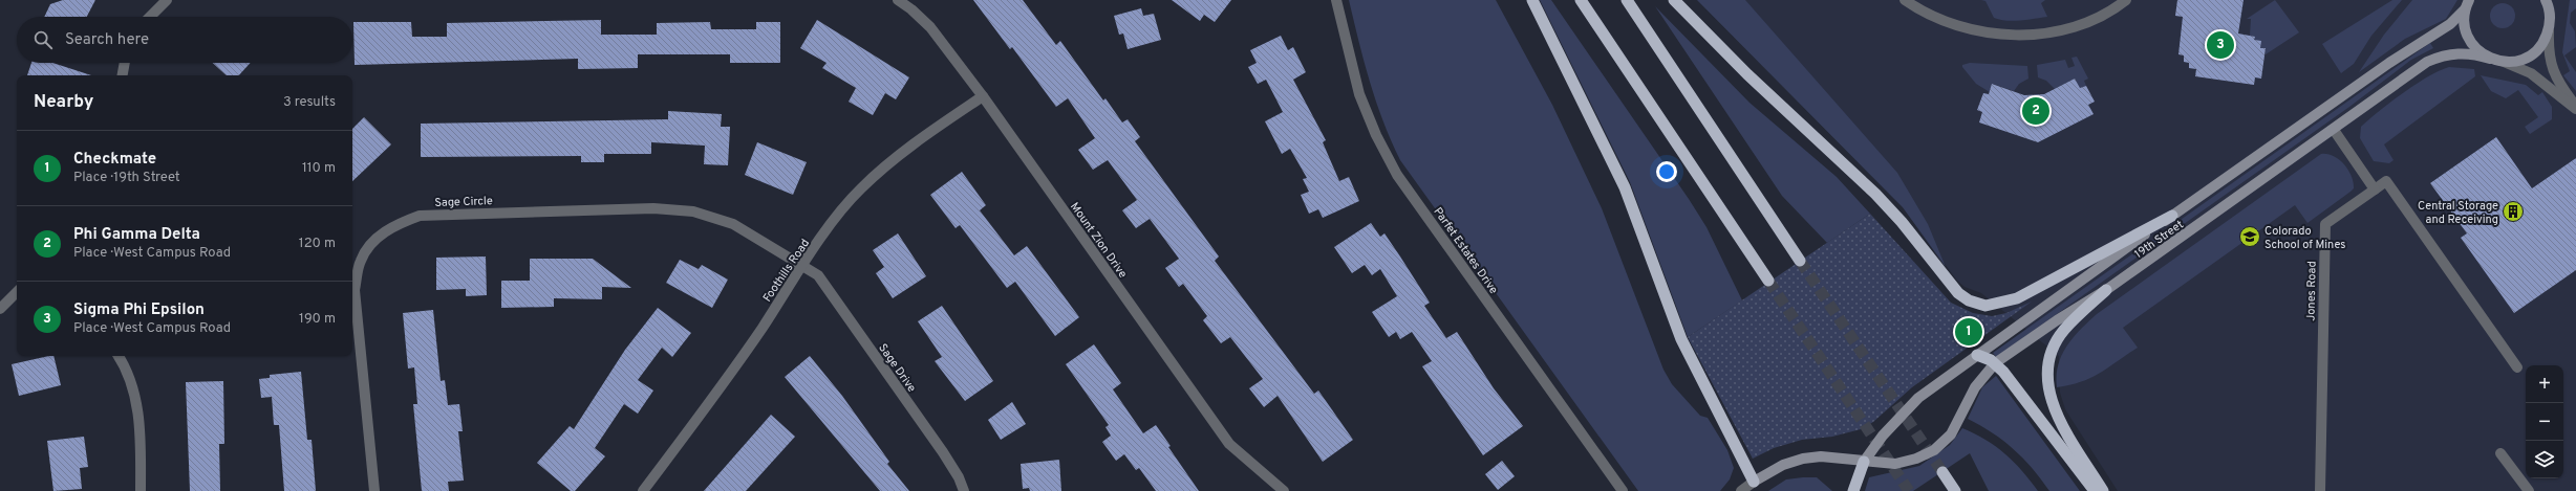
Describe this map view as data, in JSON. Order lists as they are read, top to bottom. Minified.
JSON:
{"streets":{"main road":["19th Street"],"street":["Sage Circle","Mount Zion Drive","Parfet Estates Drive","Foothills Road","Jones Road","Sage Drive"]},"crossings":[["Sage Circle","Foothills Road"],["Sage Circle","Sage Drive"],["Mount Zion Drive","Foothills Road"],["Foothills Road","Sage Drive"]],"places":{"building":["Central Storage and Receiving"],"school or university":["Colorado School of Mines"]},"page":{"search":"Search here","pins":["3","2","1"],"heading":["Nearby","3 results"],"list":[{"mark":"1","name":"Checkmate","note":"Place · 19th Street","value":"110 m"},{"mark":"2","name":"Phi Gamma Delta","note":"Place · West Campus Road","value":"120 m"},{"mark":"3","name":"Sigma Phi Epsilon","note":"Place · West Campus Road","value":"190 m"}],"map_buttons":["+","−"]}}
